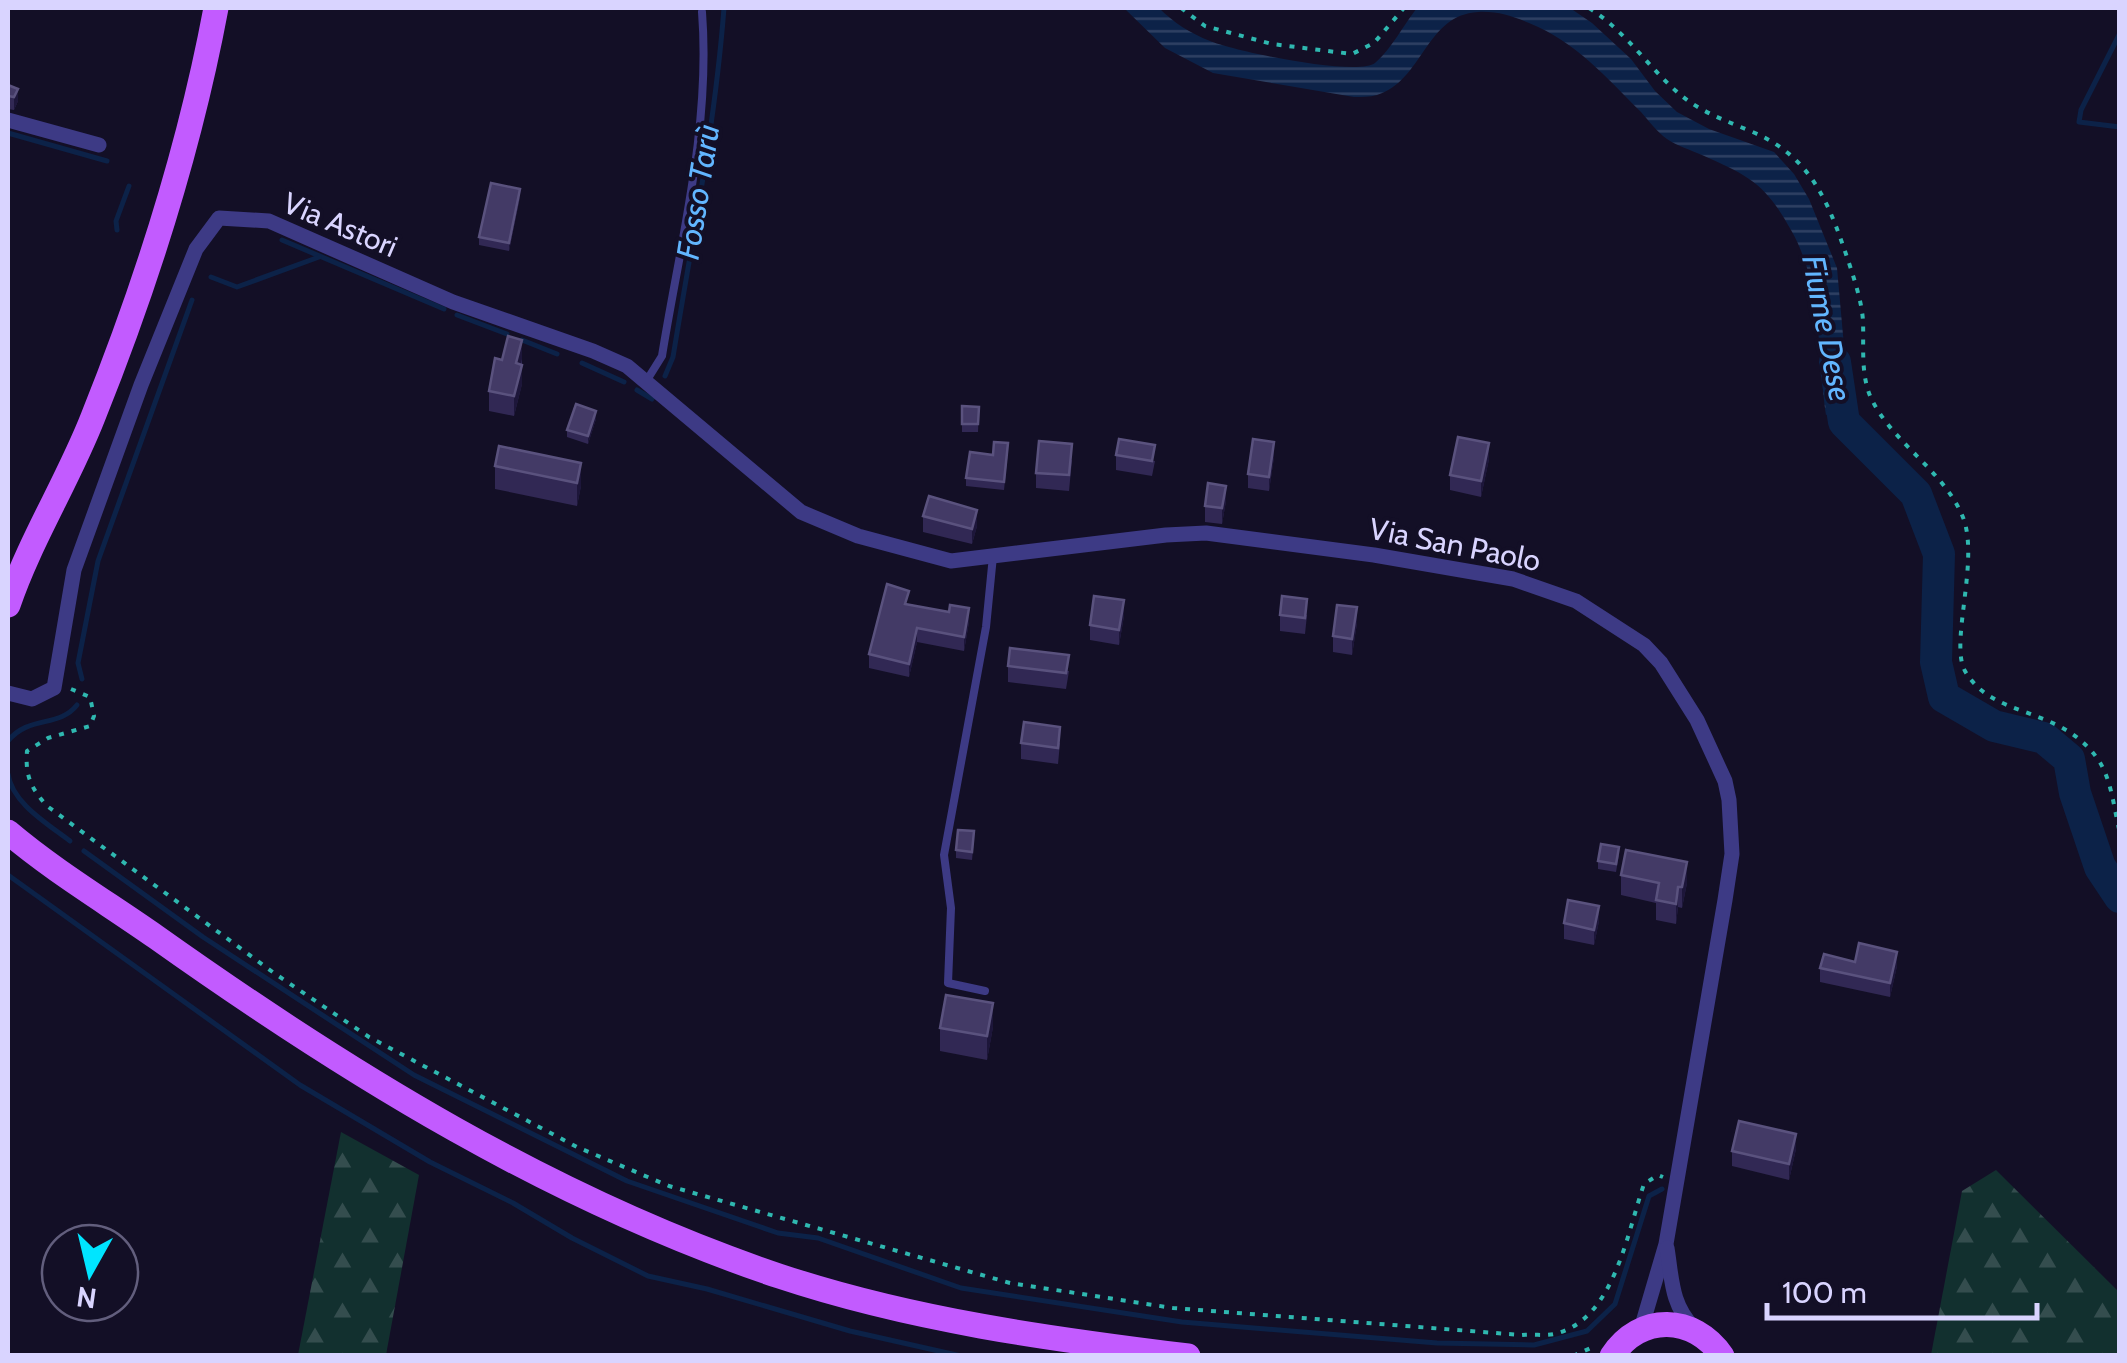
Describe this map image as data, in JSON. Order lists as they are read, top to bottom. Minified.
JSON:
{"streets":{"street":["Via Astori","Via San Paolo"]},"crossings":[["Via Astori","Via San Paolo"]],"water":["Fosso Tarù","Fiume Dese"],"scale_bar":"100 m","north":"bottom"}
